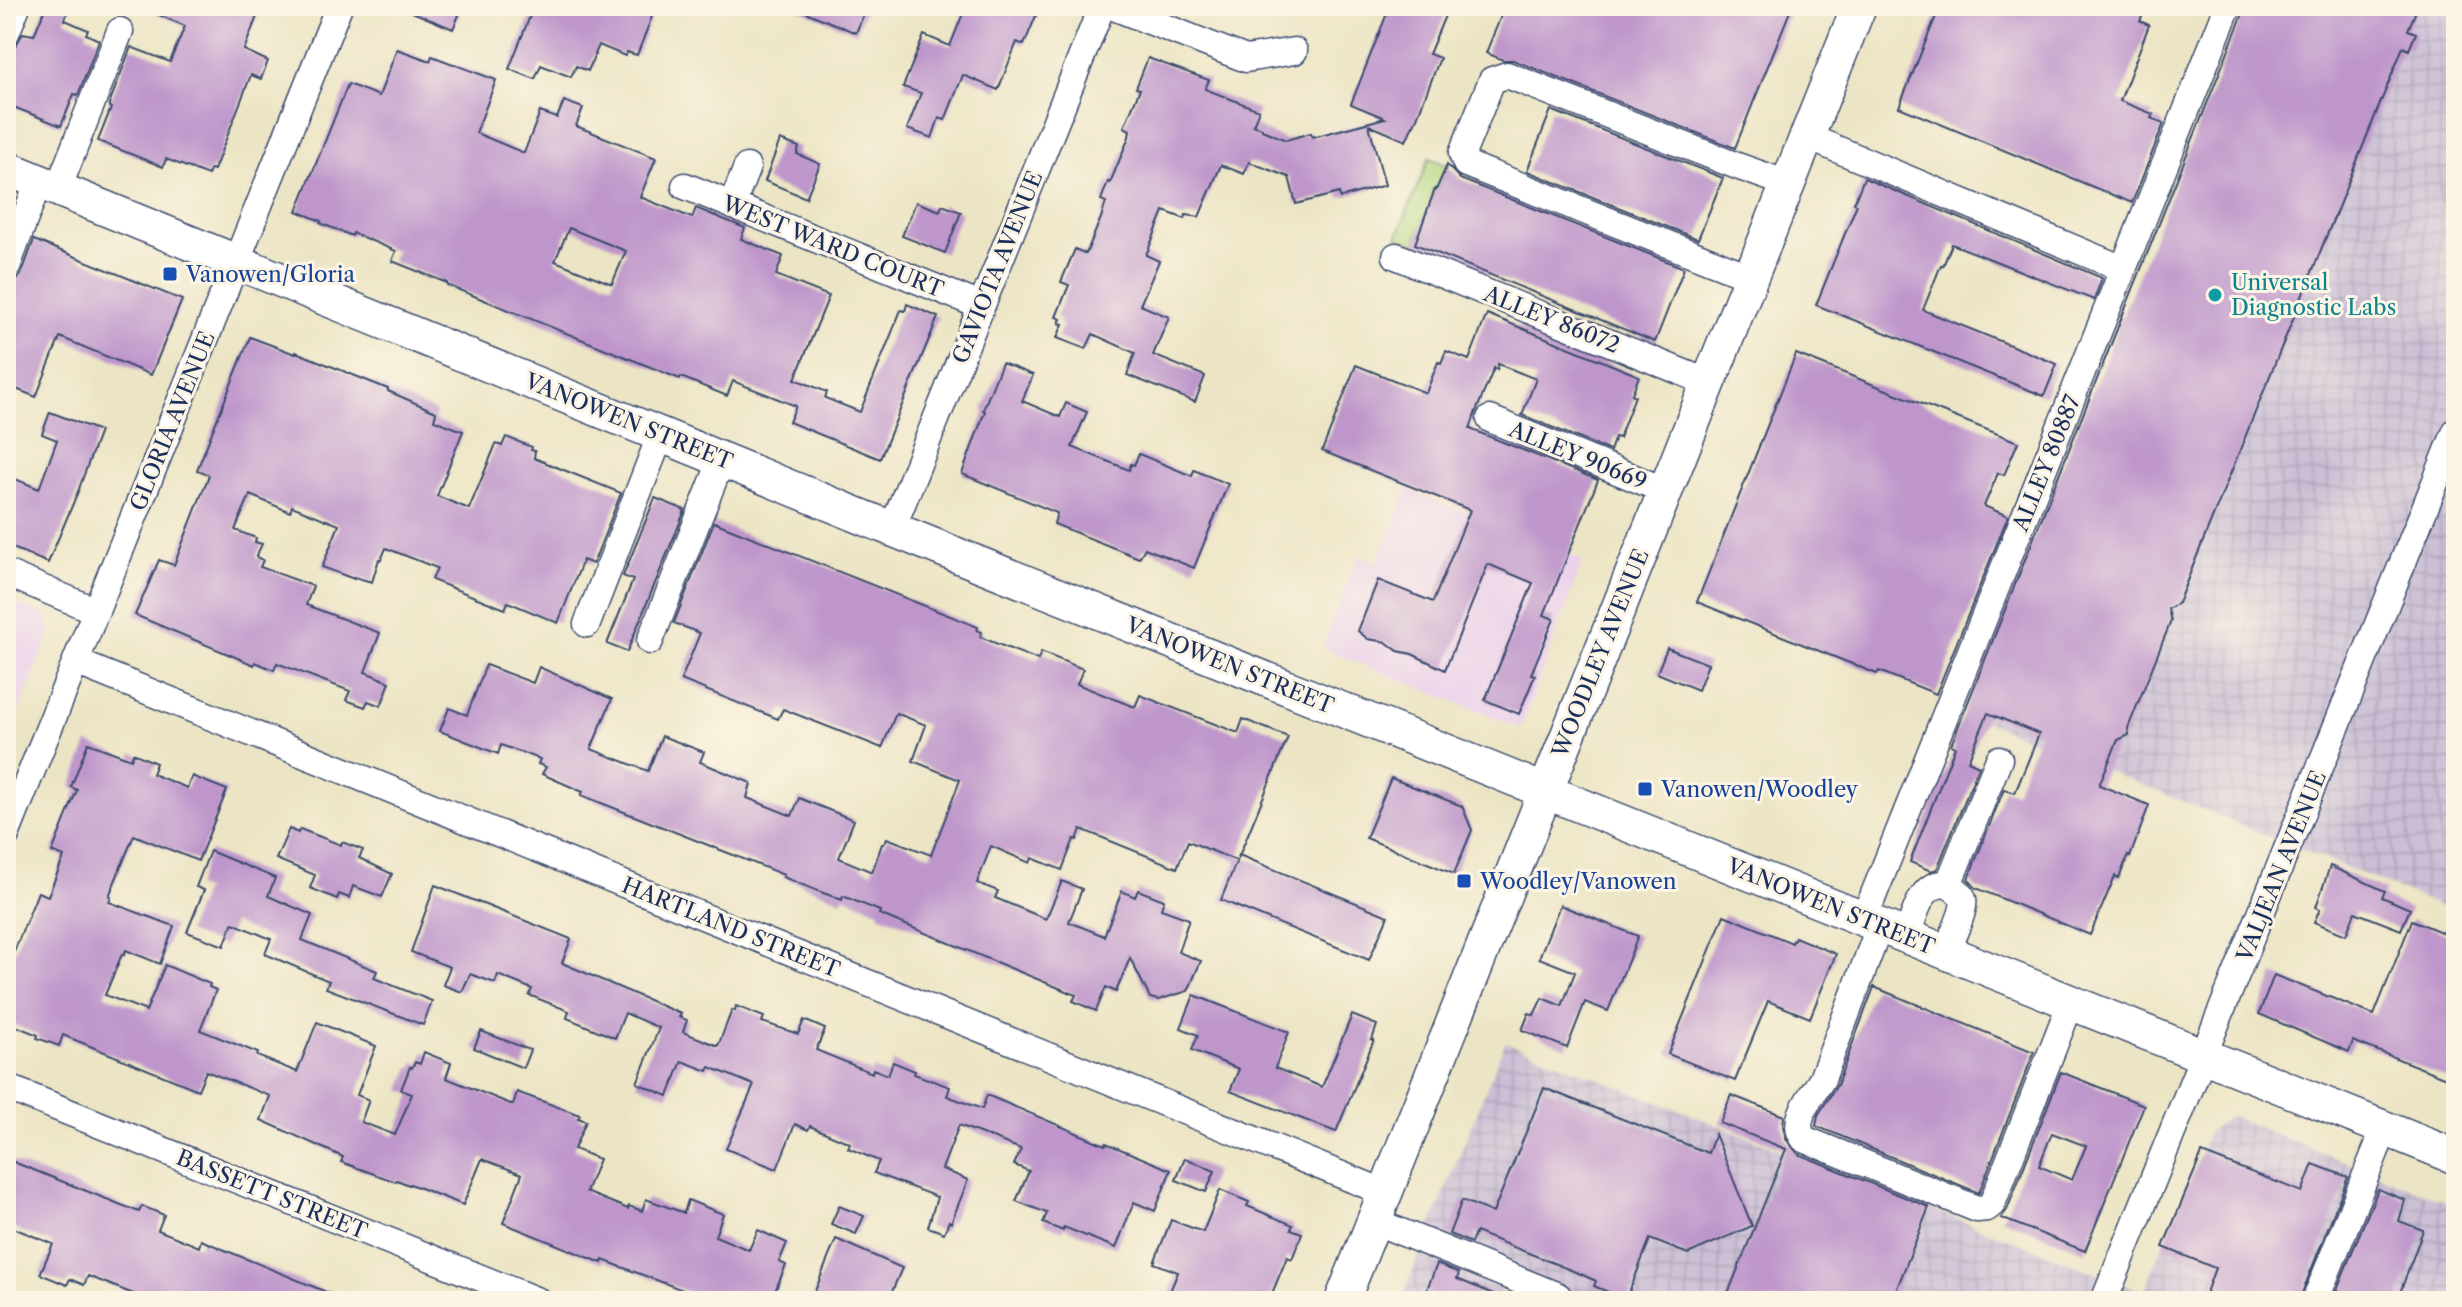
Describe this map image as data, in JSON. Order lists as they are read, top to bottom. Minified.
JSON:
{"streets":{"main road":["VANOWEN STREET","WOODLEY AVENUE"],"street":["WEST WARD COURT","GAVIOTA AVENUE","ALLEY 86072","GLORIA AVENUE","ALLEY 90669","ALLEY 80887","VALJEAN AVENUE","HARTLAND STREET","BASSETT STREET"]},"crossings":[["WEST WARD COURT","GAVIOTA AVENUE"],["GAVIOTA AVENUE","VANOWEN STREET"],["ALLEY 86072","WOODLEY AVENUE"],["GLORIA AVENUE","VANOWEN STREET"],["GLORIA AVENUE","HARTLAND STREET"],["VANOWEN STREET","ALLEY 80887"],["VANOWEN STREET","WOODLEY AVENUE"],["VANOWEN STREET","VALJEAN AVENUE"],["ALLEY 90669","WOODLEY AVENUE"],["WOODLEY AVENUE","HARTLAND STREET"]],"places":{"transit":["Vanowen/Gloria","Vanowen/Woodley","Woodley/Vanowen"],"other":["Universal Diagnostic Labs"]}}
